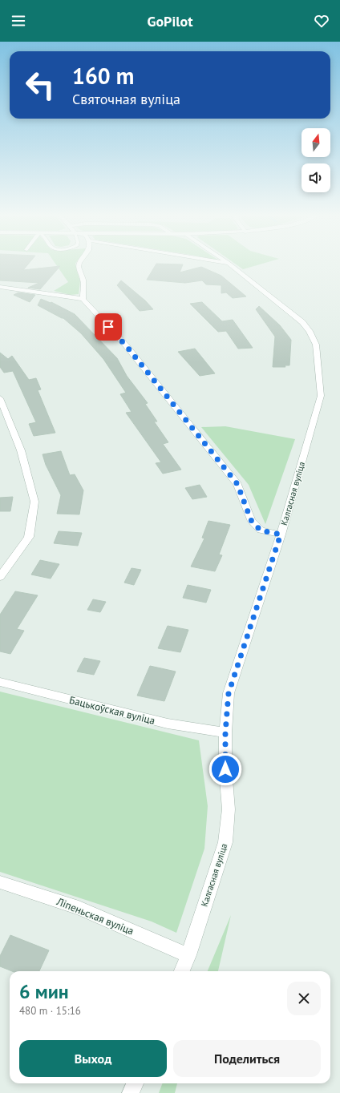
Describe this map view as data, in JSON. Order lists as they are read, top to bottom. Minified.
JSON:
{"streets":{"street":["Калгасная вуліца","Бацькоўская вуліца","Ліпеньская вуліца"]},"crossings":[["Калгасная вуліца","Бацькоўская вуліца"],["Калгасная вуліца","Ліпеньская вуліца"]],"north":"top","page":{"header":"GoPilot","turn":["160 m","Святочная вуліца"],"heading":["6 мин","480 m · 15:16"],"buttons":["Выход","Поделиться"]}}
